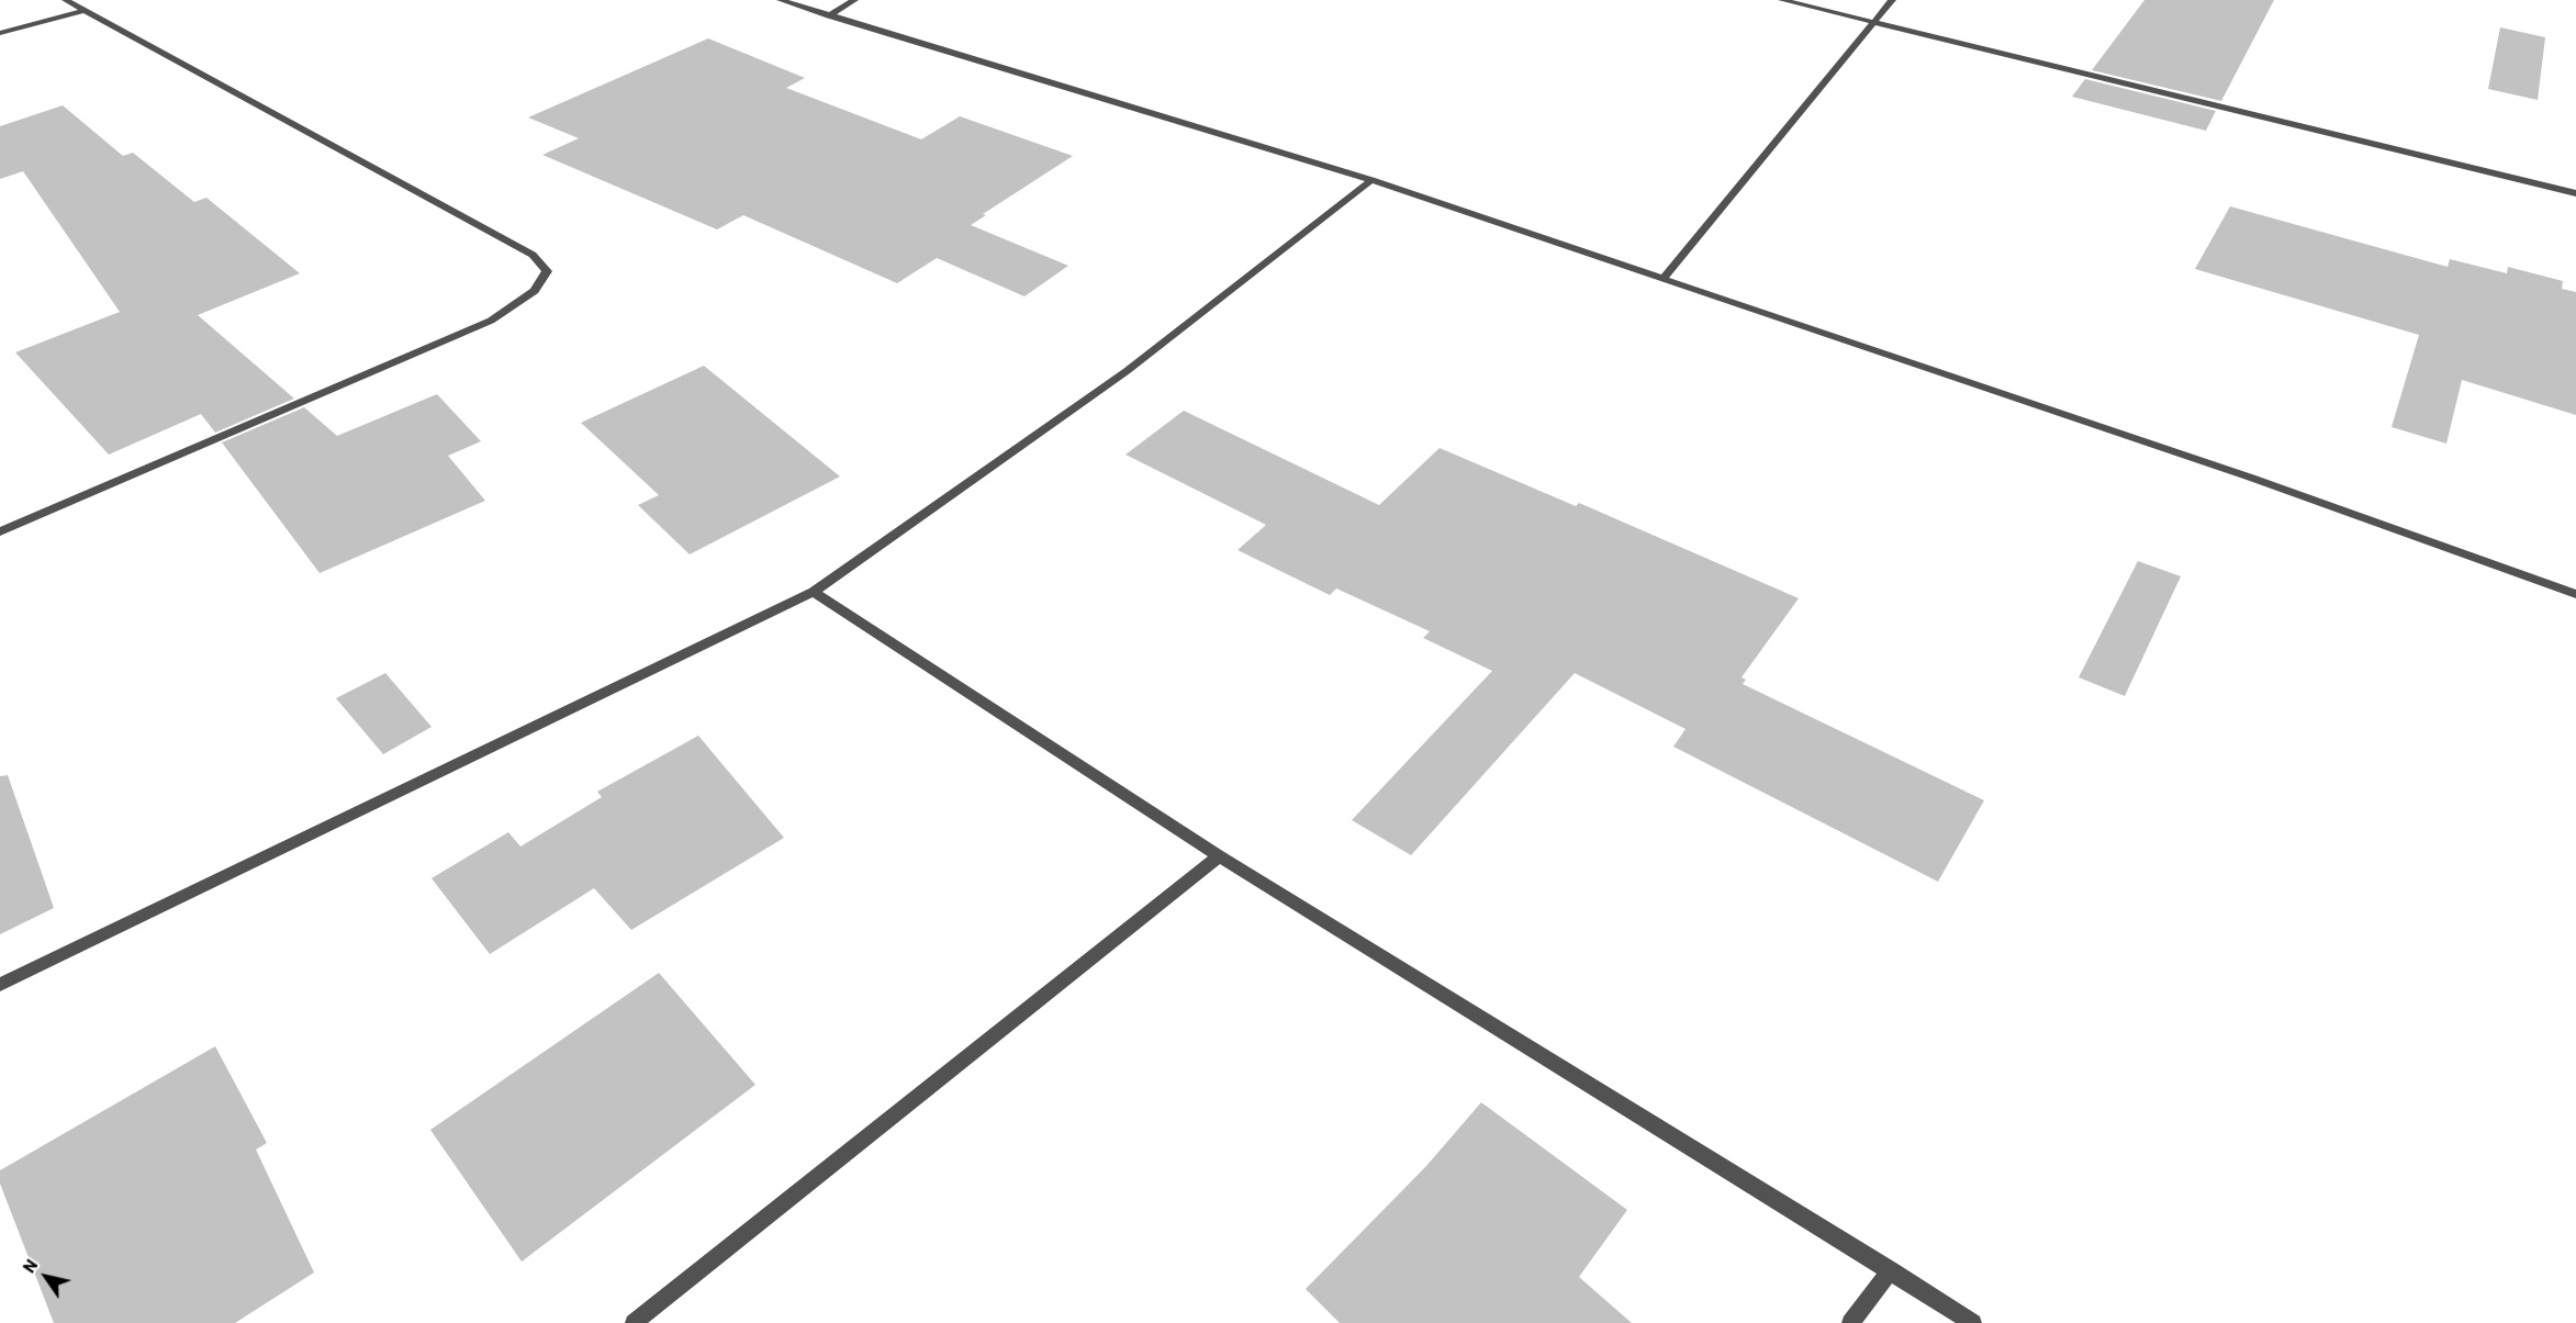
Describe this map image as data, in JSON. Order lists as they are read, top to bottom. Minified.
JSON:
{"north":"top left"}
